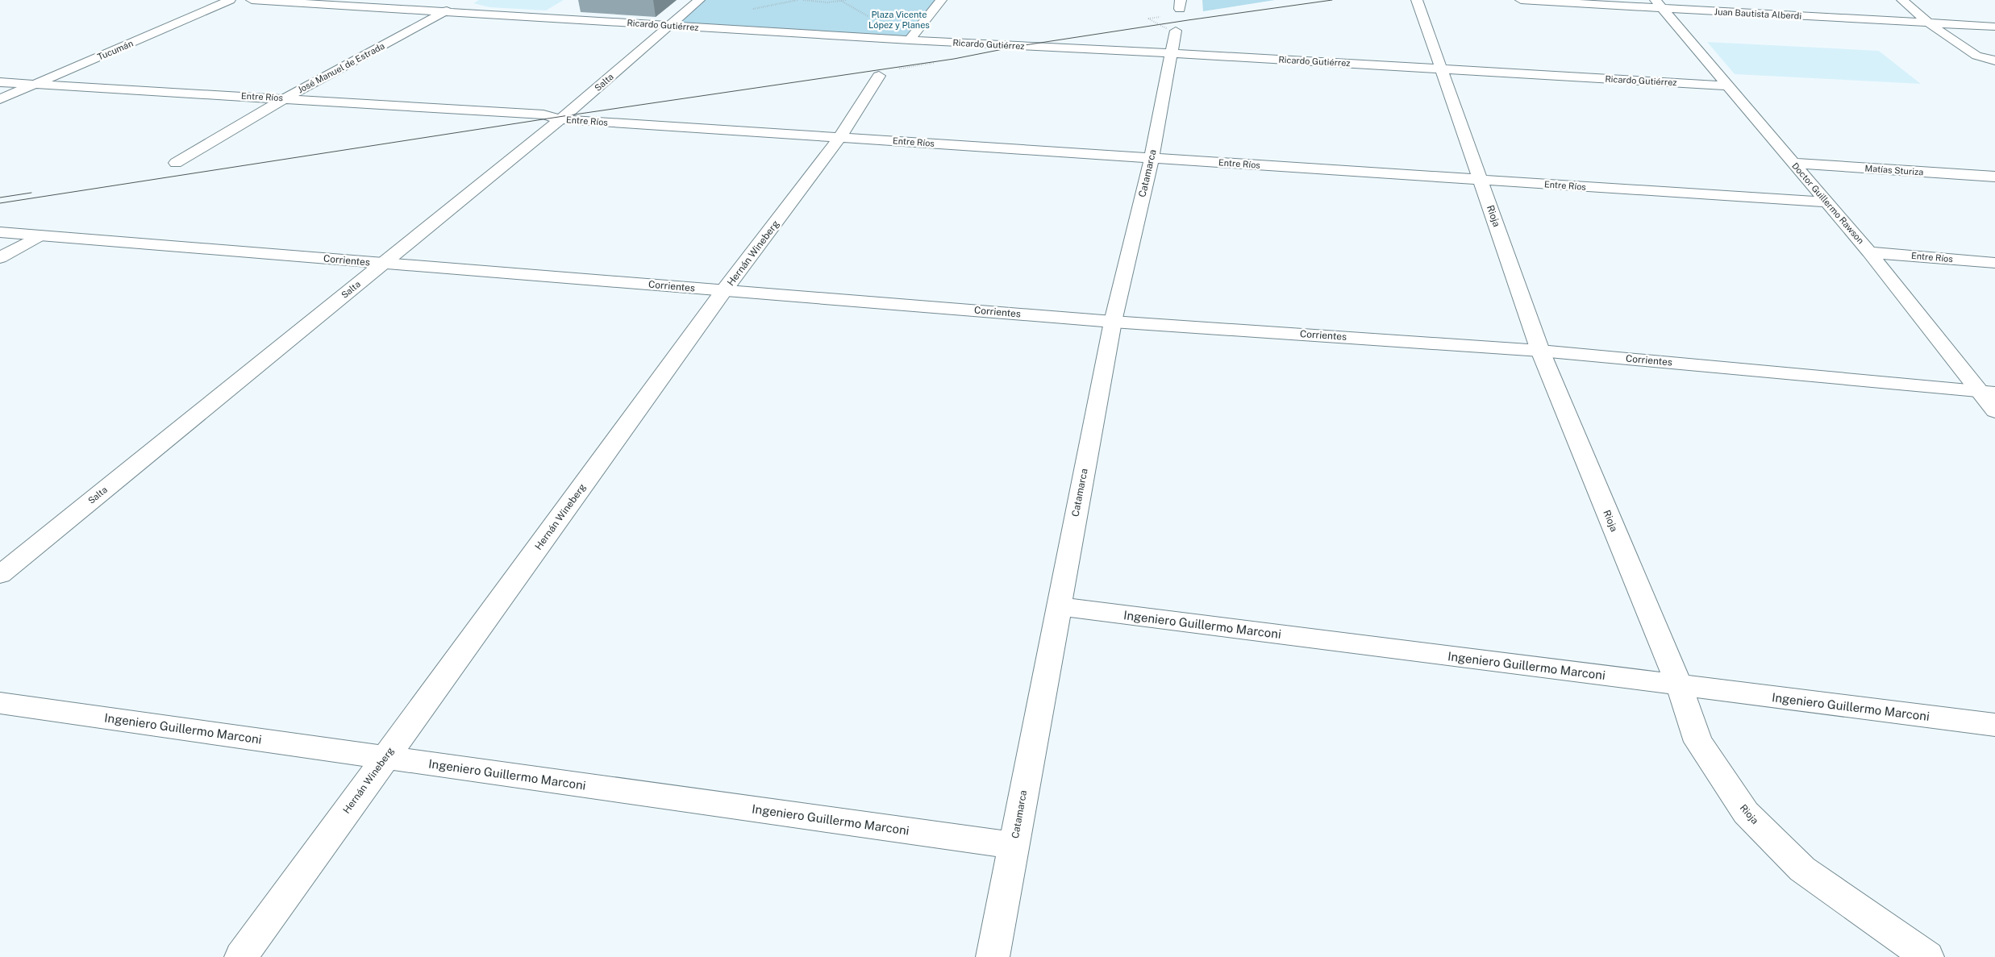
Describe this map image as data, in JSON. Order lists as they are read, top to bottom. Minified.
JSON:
{"streets":{"street":["Juan Bautista Alberdi","Ricardo Gutiérrez","Tucumán","José Manuel de Estrada","Salta","Entre Ríos","Matías Sturiza","Catamarca","Doctor Guillermo Rawson","Rioja","Hernán Wineberg","Corrientes","Ingeniero Guillermo Marconi"]},"crossings":[["Juan Bautista Alberdi","Doctor Guillermo Rawson"],["Ricardo Gutiérrez","José Manuel de Estrada"],["Ricardo Gutiérrez","Salta"],["Ricardo Gutiérrez","Catamarca"],["Ricardo Gutiérrez","Doctor Guillermo Rawson"],["Ricardo Gutiérrez","Rioja"],["Tucumán","Entre Ríos"],["José Manuel de Estrada","Entre Ríos"],["Salta","Entre Ríos"],["Salta","Corrientes"],["Entre Ríos","Catamarca"],["Entre Ríos","Doctor Guillermo Rawson"],["Entre Ríos","Rioja"],["Entre Ríos","Hernán Wineberg"],["Matías Sturiza","Doctor Guillermo Rawson"],["Catamarca","Corrientes"],["Catamarca","Ingeniero Guillermo Marconi"],["Doctor Guillermo Rawson","Corrientes"],["Rioja","Corrientes"],["Rioja","Ingeniero Guillermo Marconi"],["Hernán Wineberg","Corrientes"],["Hernán Wineberg","Ingeniero Guillermo Marconi"]],"parks":["Plaza Vicente López y Planes"]}
